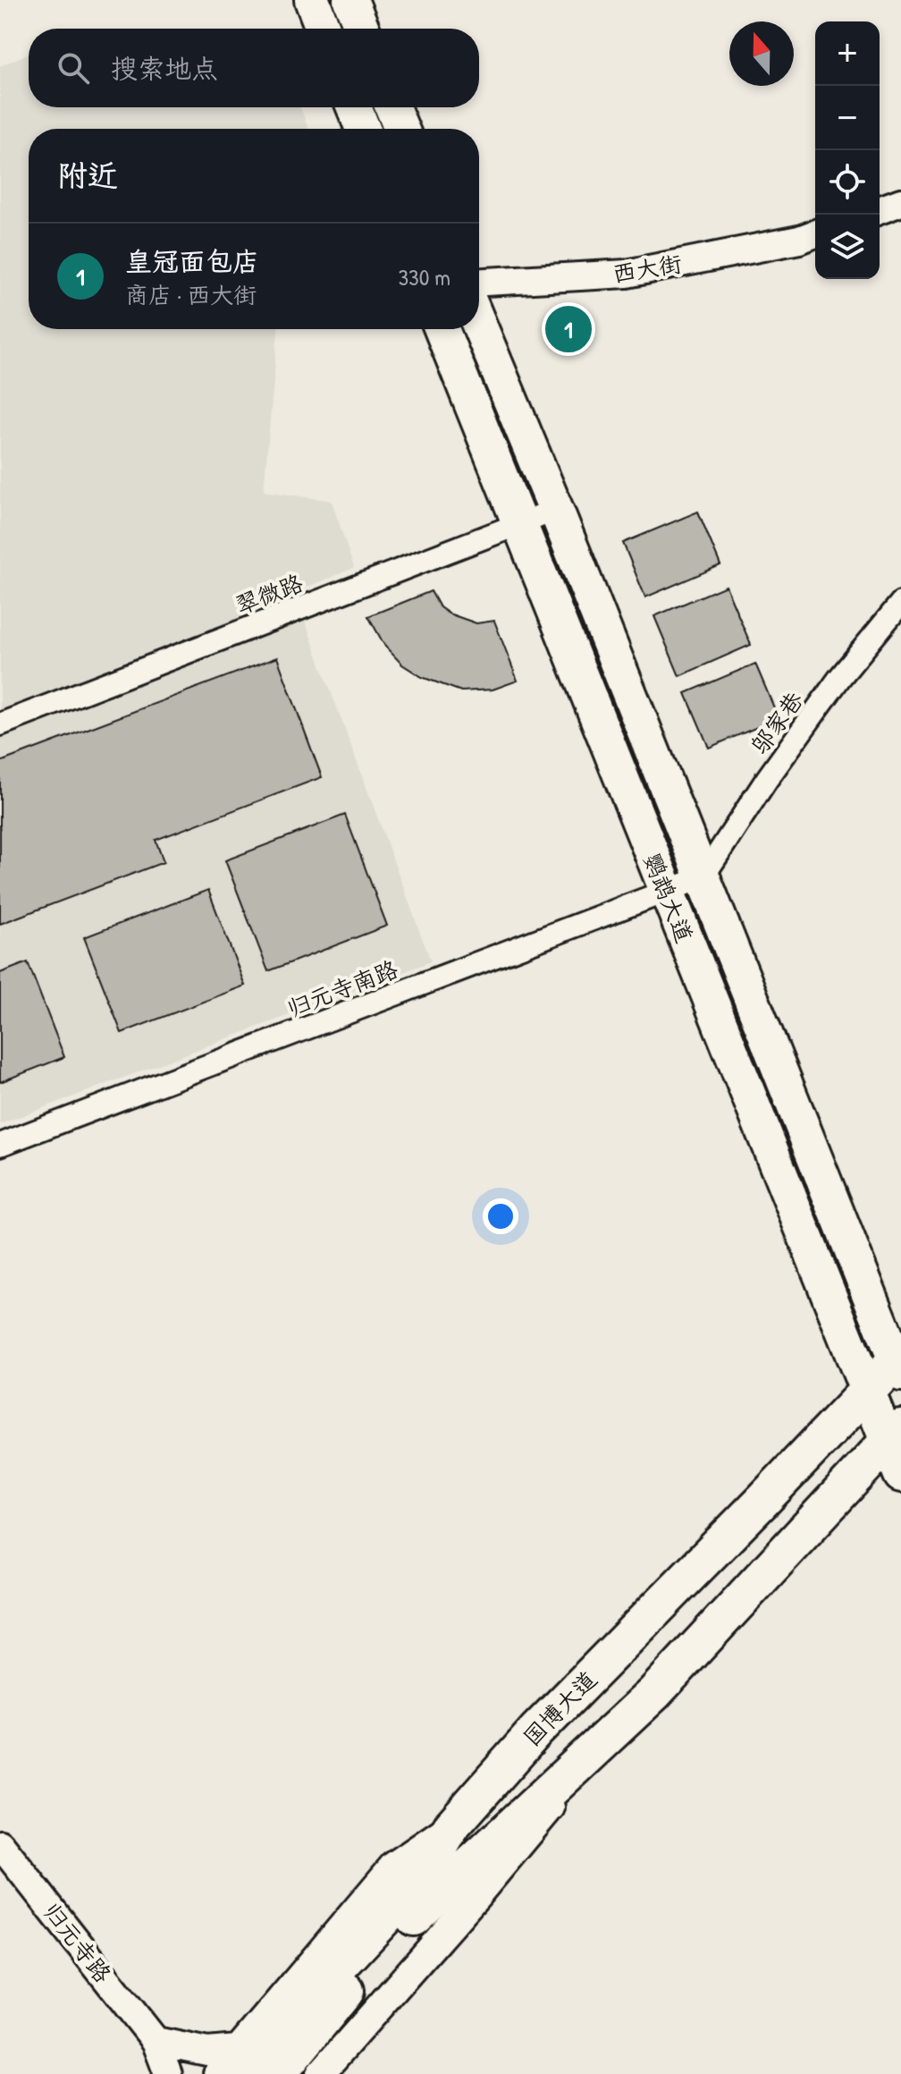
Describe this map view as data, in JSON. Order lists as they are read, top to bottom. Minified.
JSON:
{"streets":{"highway":["国博大道"],"main road":["鹦鹉大道"],"street":["西大街","翠微路","邬家巷","归元寺南路","归元寺路"]},"crossings":[["翠微路","鹦鹉大道"],["邬家巷","鹦鹉大道"],["邬家巷","归元寺南路"],["鹦鹉大道","归元寺南路"],["鹦鹉大道","国博大道"]],"north":"top","page":{"map_buttons":["+","−"],"search":"搜索地点","heading":"附近","list":[{"mark":"1","name":"皇冠面包店","note":"商店 · 西大街","value":"330 m"}],"pins":"1"}}
